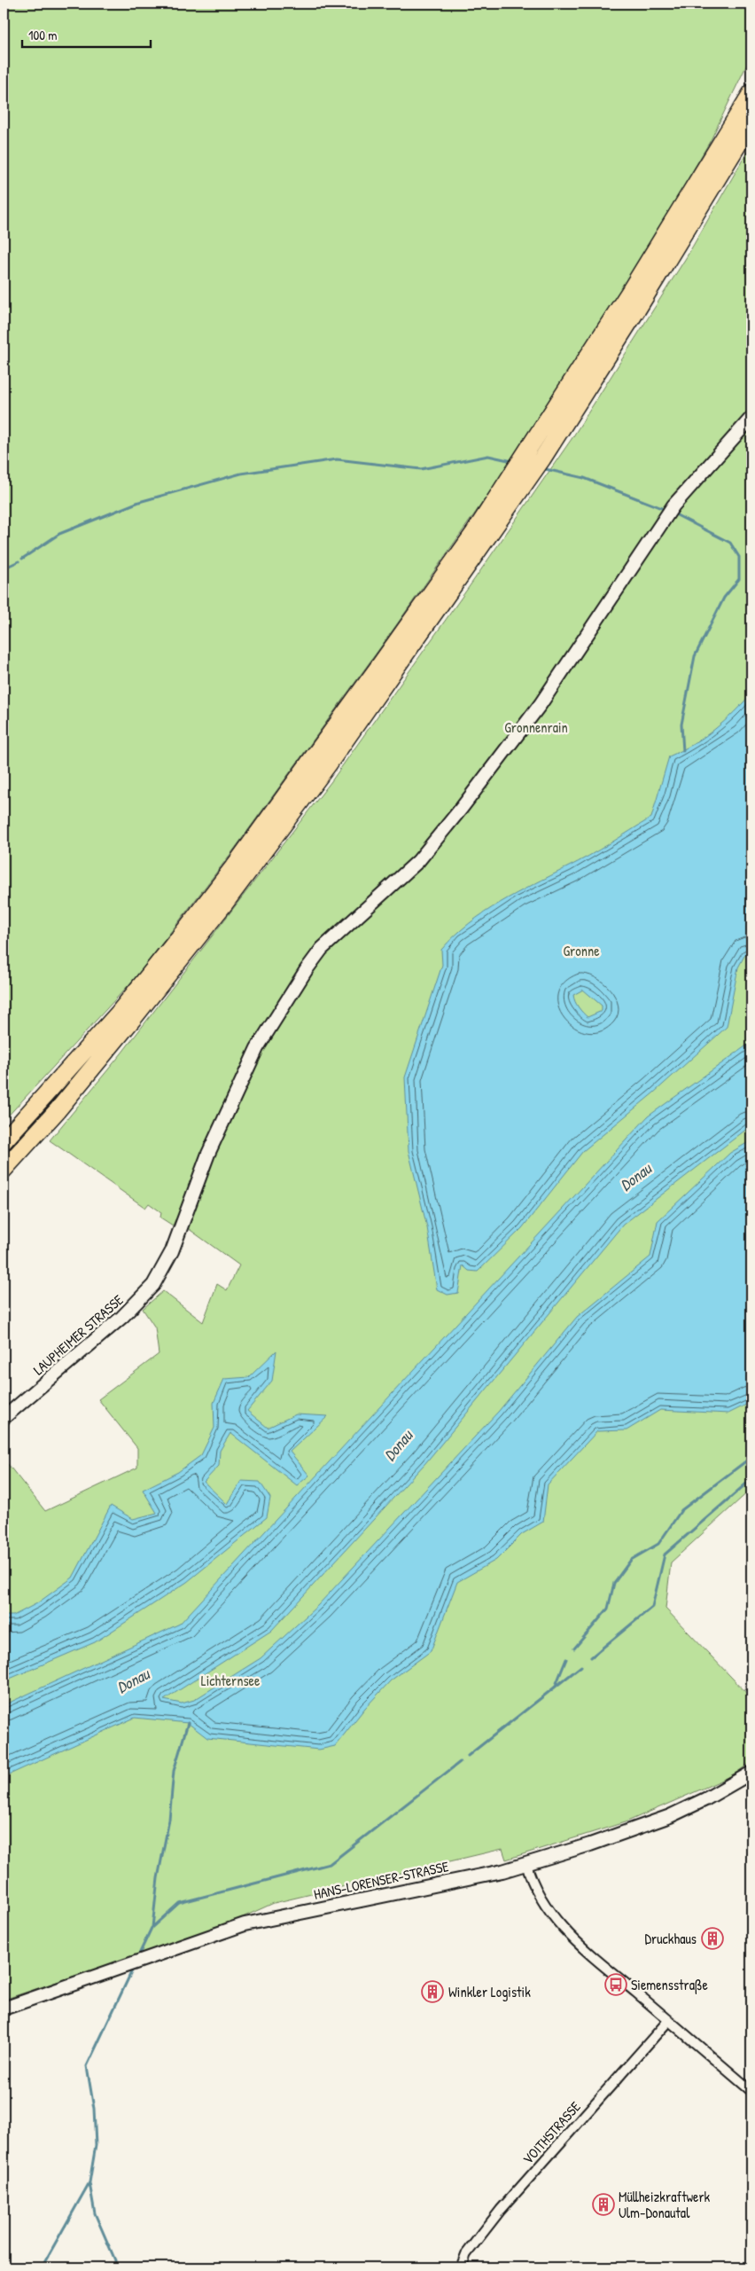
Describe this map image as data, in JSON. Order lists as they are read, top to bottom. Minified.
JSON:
{"streets":{"street":["LAUPHEIMER STRASSE","HANS-LORENSER-STRASSE","VOITHSTRASSE"]},"water":["Donau"],"parks":["Gronnenrain","Gronne","Lichternsee"],"places":{"building":["Druckhaus","Winkler Logistik","Müllheizkraftwerk Ulm-Donautal"],"bus stop":["Siemensstraße"]},"scale_bar":"100 m"}
